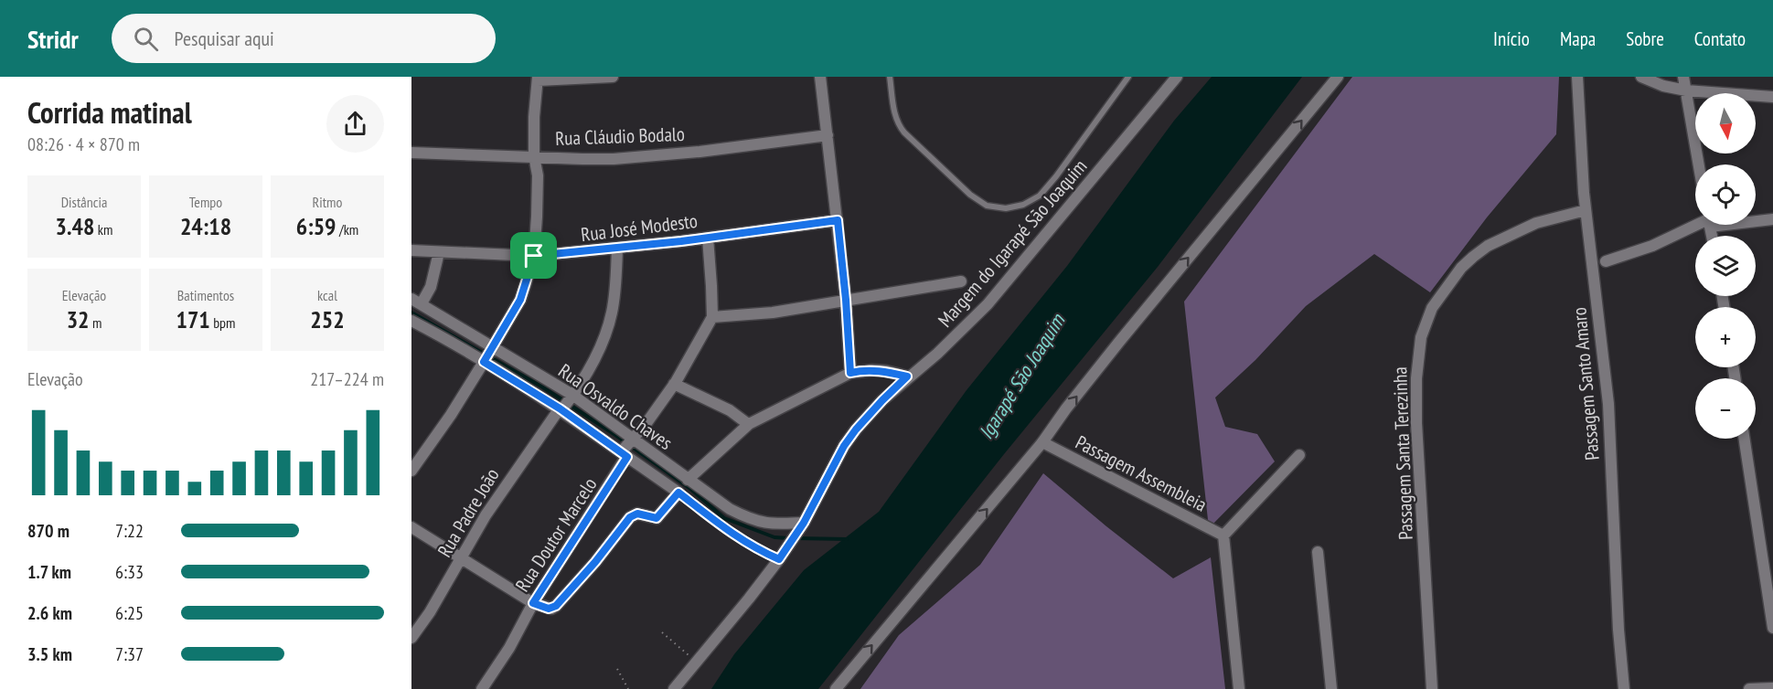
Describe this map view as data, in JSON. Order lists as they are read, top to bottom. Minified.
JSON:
{"streets":{"street":["Rua Cláudio Bodalo","Rua José Modesto","Margem do Igarapé São Joaquim","Passagem Santo Amaro","Rua Osvaldo Chaves","Passagem Santa Terezinha","Passagem Assembleia","Rua Padre João","Rua Doutor Marcelo"]},"crossings":[["Rua José Modesto","Rua Padre João"],["Rua José Modesto","Rua Doutor Marcelo"],["Margem do Igarapé São Joaquim","Rua Osvaldo Chaves"],["Passagem Santo Amaro","Passagem Santa Terezinha"],["Rua Osvaldo Chaves","Rua Padre João"],["Rua Osvaldo Chaves","Rua Doutor Marcelo"]],"water":["Igarapé São Joaquim"],"north":"bottom","page":{"header":"Stridr","search":"Pesquisar aqui","nav":["Início","Mapa","Sobre","Contato"],"heading":["Corrida matinal","08:26 · 4 × 870 m"],"map_buttons":["+","−"],"stats":[["Distância","3.48 km"],["Tempo","24:18"],["Ritmo","6:59 /km"],["Elevação","32 m"],["Batimentos","171 bpm"],["kcal","252"]],"chart":["Elevação","217–224 m"],"list":[{"name":"870 m","note":"7:22"},{"name":"1.7 km","note":"6:33"},{"name":"2.6 km","note":"6:25"},{"name":"3.5 km","note":"7:37"}]}}
